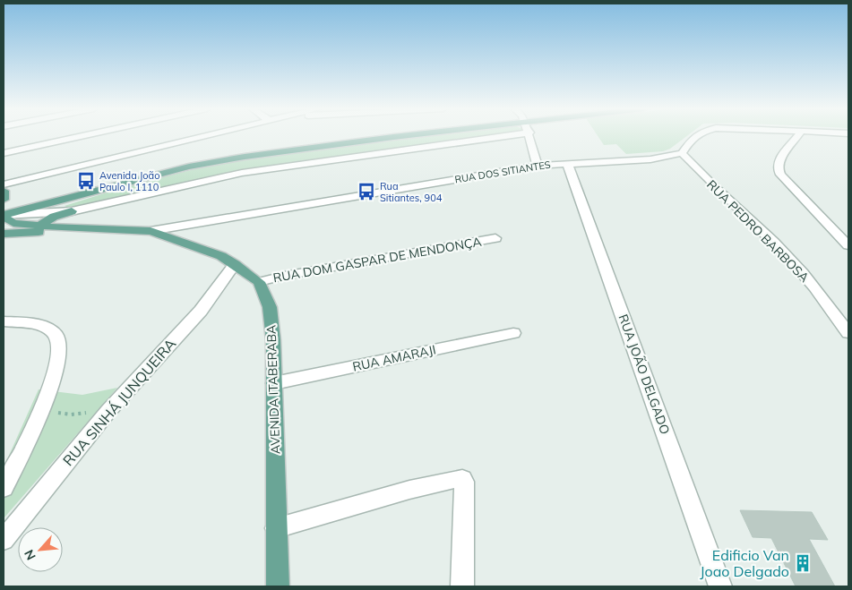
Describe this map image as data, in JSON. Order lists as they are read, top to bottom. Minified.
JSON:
{"streets":{"main road":["AVENIDA ITABERABA"],"street":["RUA DOS SITIANTES","RUA PEDRO BARBOSA","RUA DOM GASPAR DE MENDONÇA","RUA AMARAJI","RUA JOÃO DELGADO","RUA SINHÁ JUNQUEIRA"]},"crossings":[["RUA DOS SITIANTES","RUA PEDRO BARBOSA"],["RUA DOS SITIANTES","RUA JOÃO DELGADO"],["RUA DOM GASPAR DE MENDONÇA","AVENIDA ITABERABA"],["RUA AMARAJI","AVENIDA ITABERABA"]],"places":{"bus stop":["Avenida João Paulo I, 1110","Rua Sitiantes, 904"],"building":["Edificio Van Joao Delgado"]},"north":"bottom left"}
